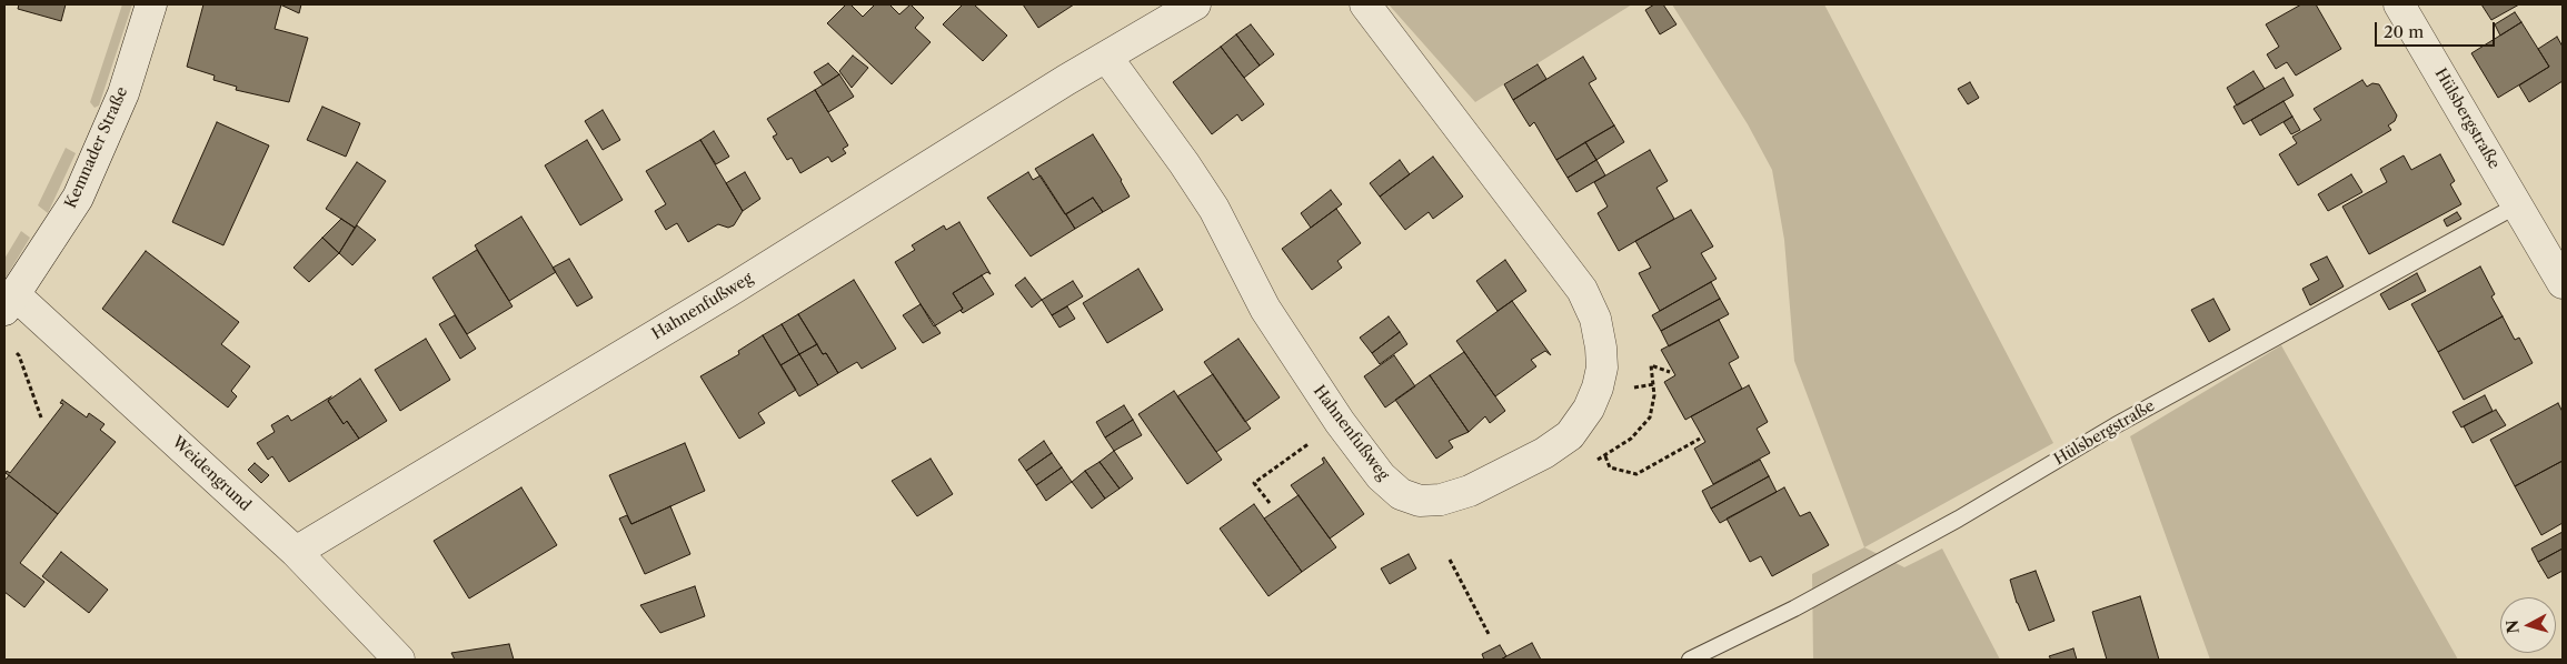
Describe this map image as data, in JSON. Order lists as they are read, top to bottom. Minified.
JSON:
{"streets":{"street":["Hülsbergstraße","Kemnader Straße","Hahnenfußweg","Weidengrund"]},"crossings":[["Kemnader Straße","Weidengrund"],["Hahnenfußweg","Weidengrund"]],"scale_bar":"20 m","north":"left"}
